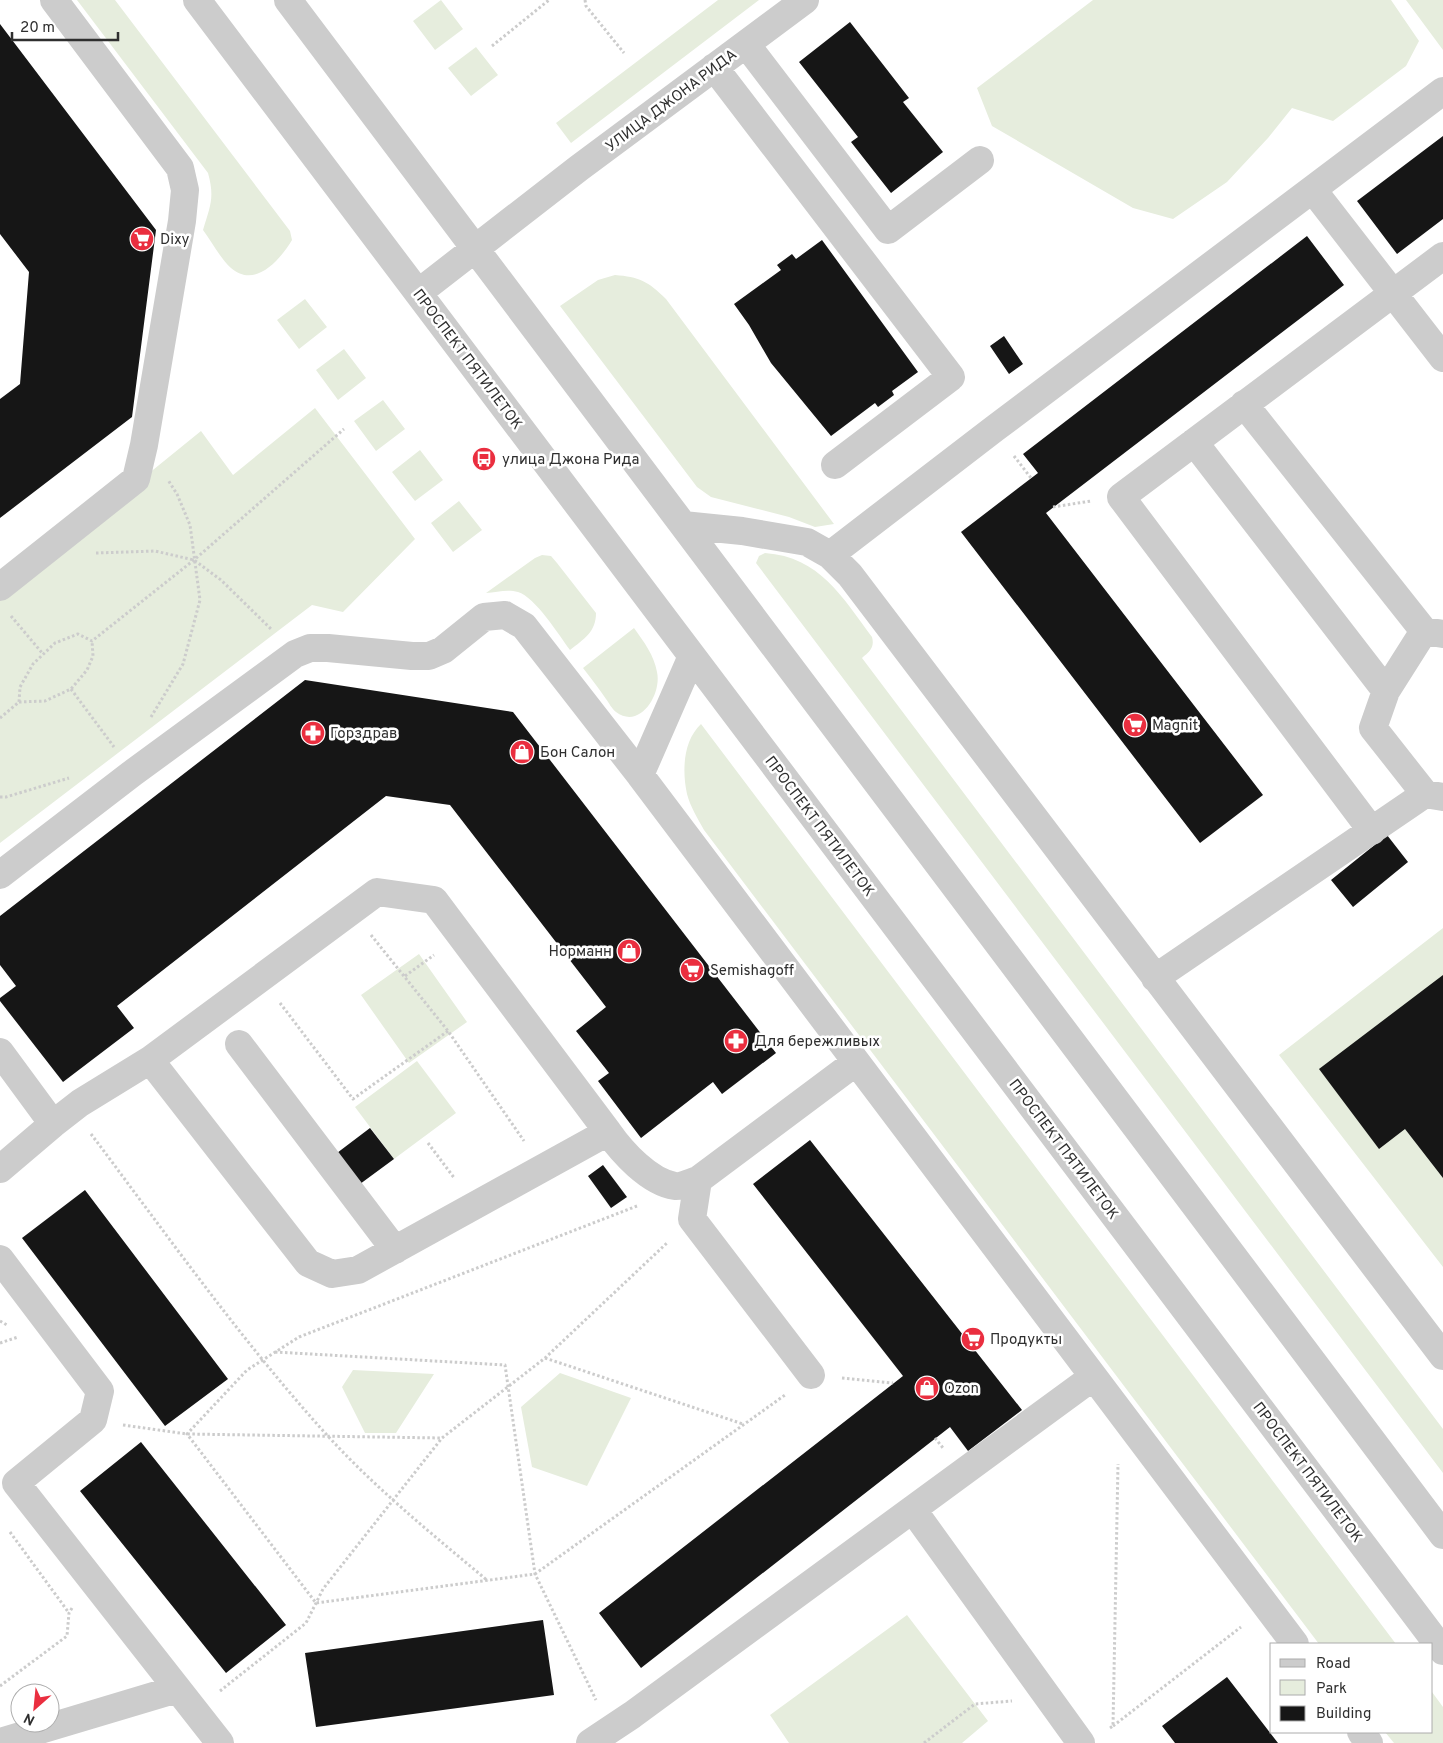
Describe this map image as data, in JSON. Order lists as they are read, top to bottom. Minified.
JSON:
{"streets":{"street":["УЛИЦА ДЖОНА РИДА","ПРОСПЕКТ ПЯТИЛЕТОК"]},"crossings":[["УЛИЦА ДЖОНА РИДА","ПРОСПЕКТ ПЯТИЛЕТОК"]],"places":{"supermarket":["Dixy","Magnit","Semishagoff","Продукты"],"bus stop":["улица Джона Рида"],"pharmacy":["Горздрав","Для бережливых"],"shop":["Бон Салон","Норманн","Ozon"]},"legend":["Road","Park","Building"],"scale_bar":"20 m","north":"bottom left"}
